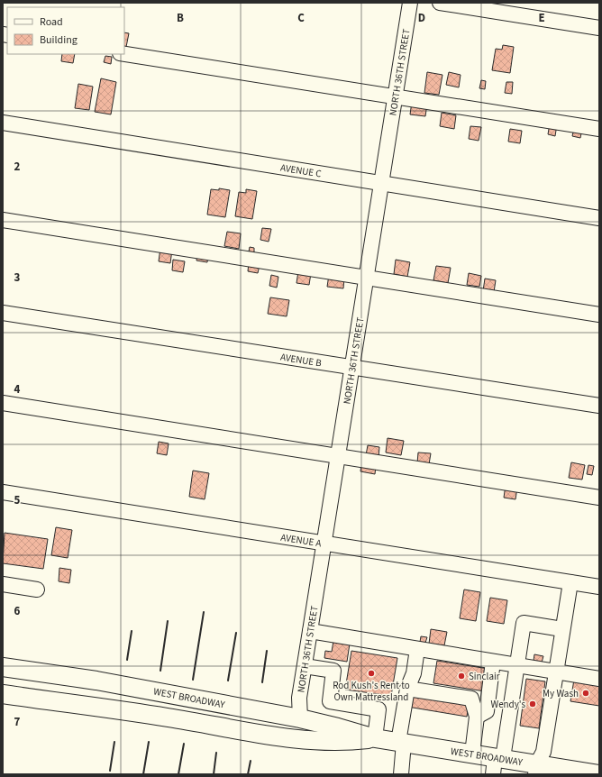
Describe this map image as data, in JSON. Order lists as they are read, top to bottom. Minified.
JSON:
{"streets":{"main road":["WEST BROADWAY"],"street":["NORTH 36TH STREET","AVENUE C","AVENUE B","AVENUE A"]},"crossings":[["NORTH 36TH STREET","AVENUE C"],["NORTH 36TH STREET","AVENUE B"],["NORTH 36TH STREET","AVENUE A"],["NORTH 36TH STREET","WEST BROADWAY"]],"places":["Rod Kush's Rent to Own Mattressland","Sinclair","My Wash","Wendy's"],"legend":["Road","Building"],"grid":{"columns":["B","C","D","E"],"rows":["2","3","4","5","6","7"]}}
